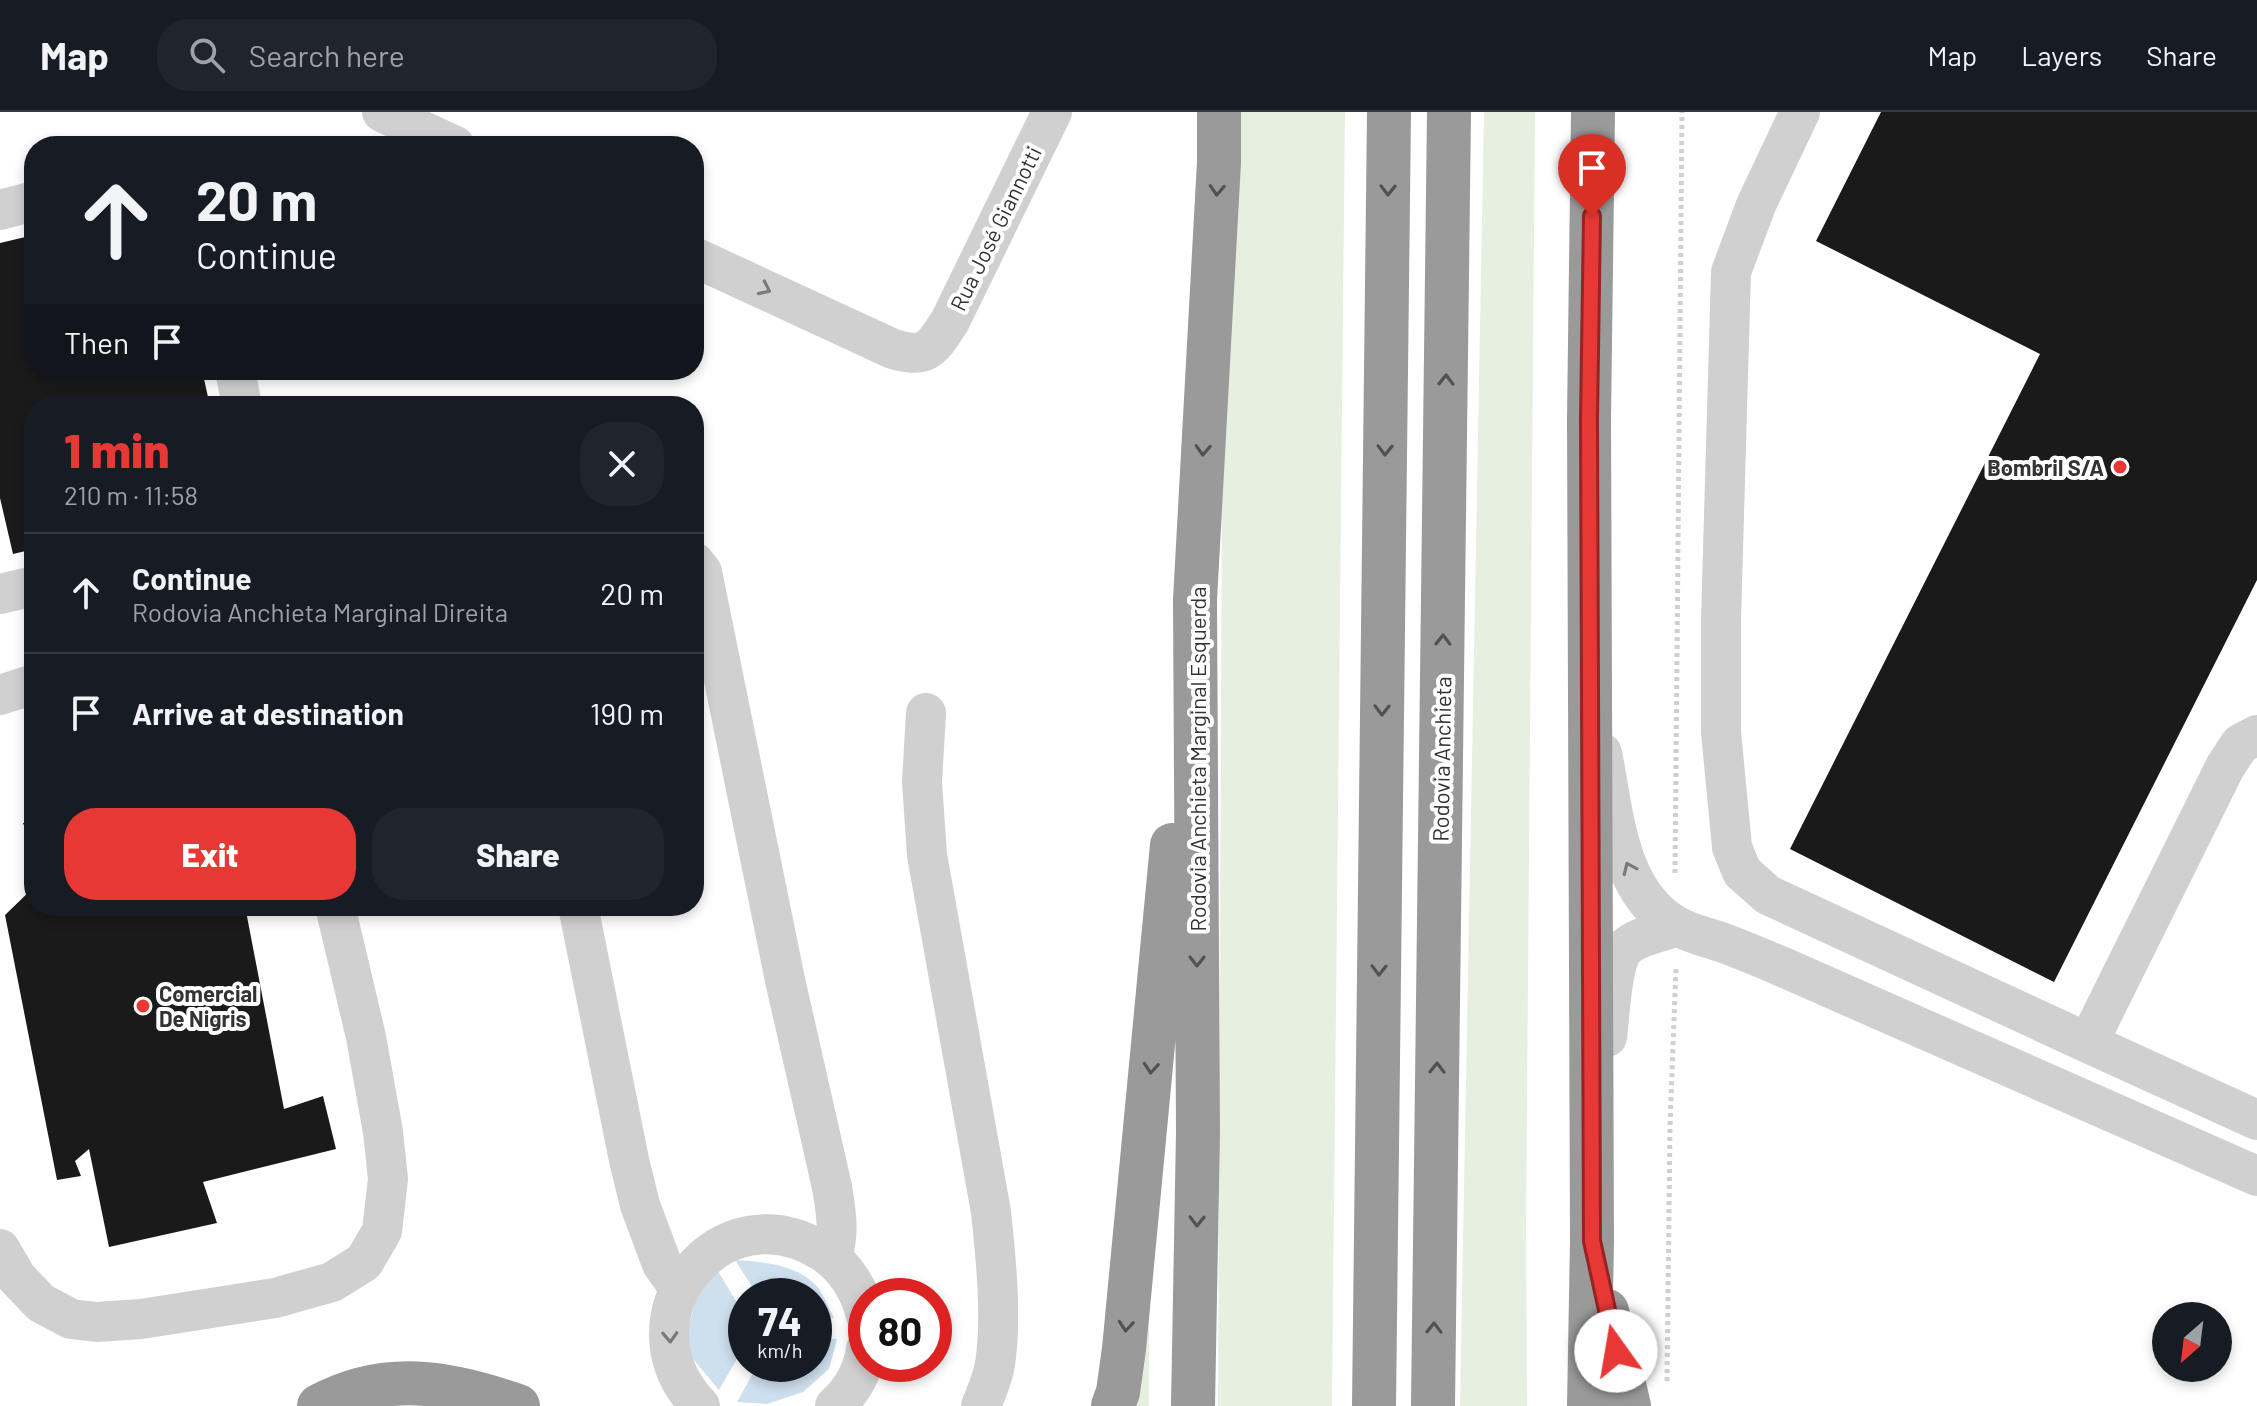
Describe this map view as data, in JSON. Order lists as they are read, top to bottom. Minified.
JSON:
{"streets":{"highway":["Rodovia Anchieta Marginal Esquerda","Rodovia Anchieta"],"street":["Rua José Giannotti"]},"places":["Bombril S/A","Comercial De Nigris"],"north":"bottom left","page":{"header":"Map","search":"Search here","nav":["Map","Layers","Share"],"turn":["20 m","Continue"],"then":"Then","heading":["1 min","210 m · 11:58"],"list":[{"name":"Continue","note":"Rodovia Anchieta Marginal Direita","value":"20 m"},{"name":"Arrive at destination","value":"190 m"}],"buttons":["Exit","Share"],"speed":"74 km/h","limit":"80"}}
